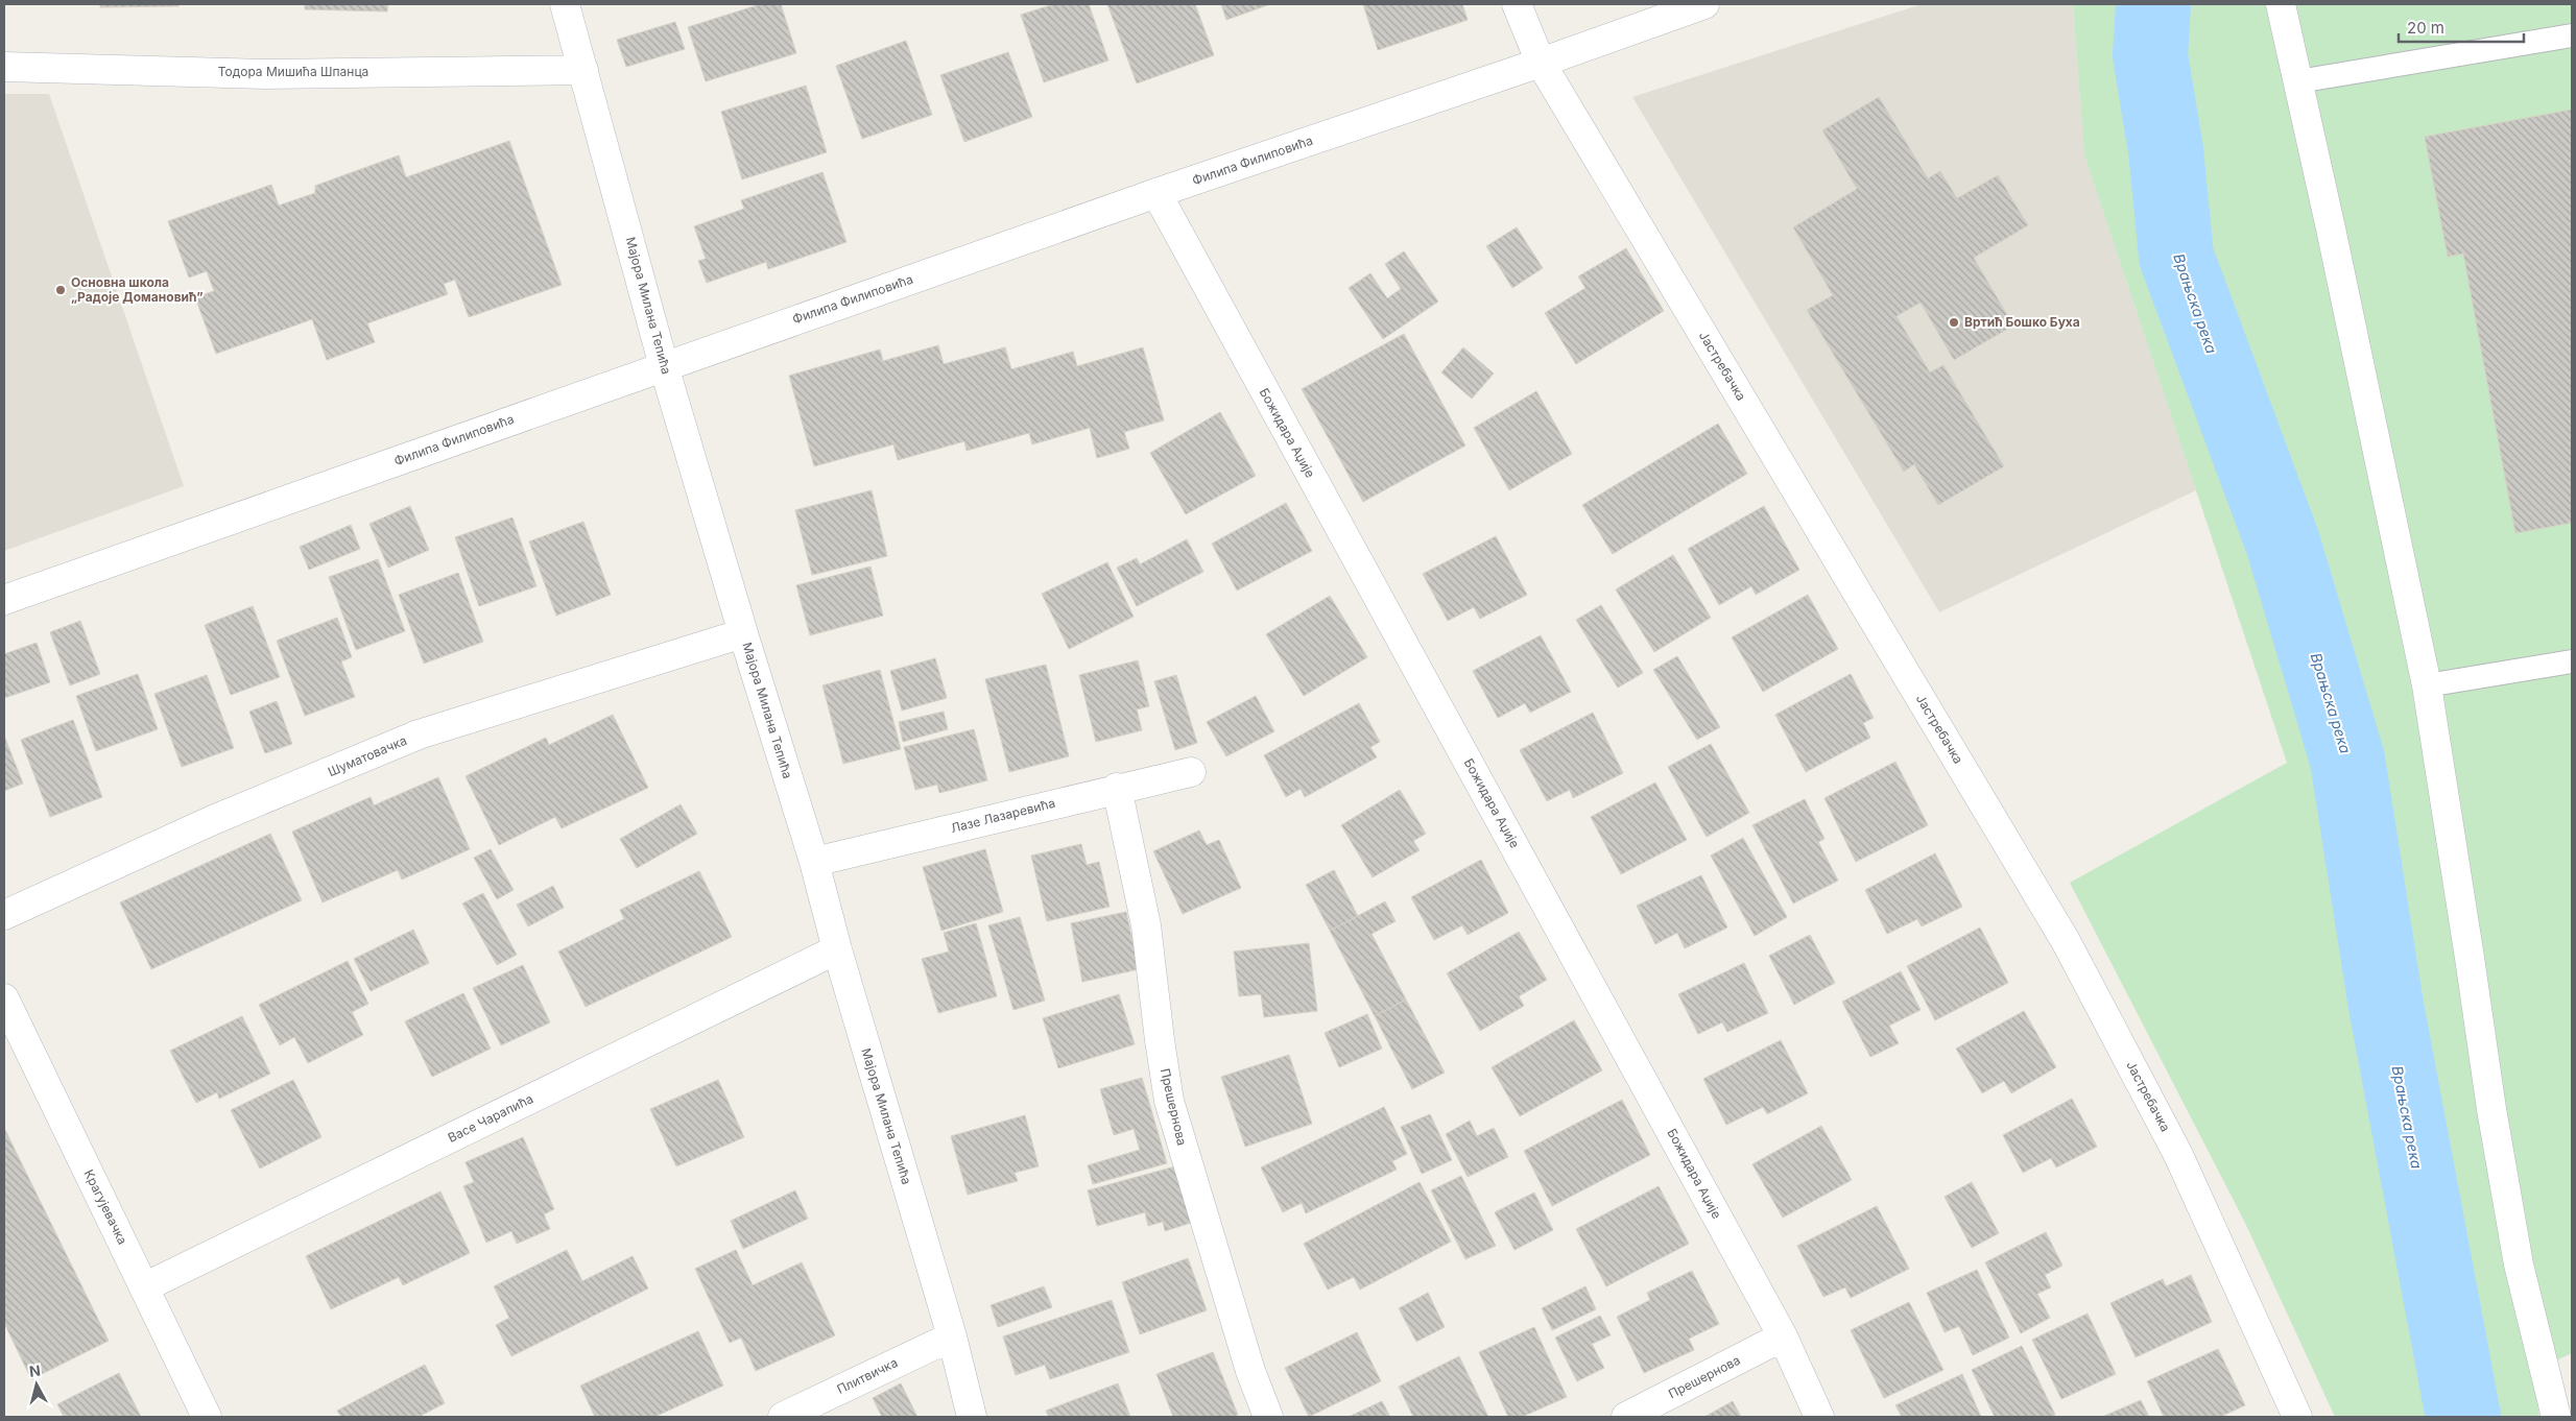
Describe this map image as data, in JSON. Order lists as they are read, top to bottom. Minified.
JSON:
{"streets":{"street":["Тодора Мишића Шпанца","Филипа Филиповића","Мајора Милана Тепића","Јастребачка","Божидара Аџије","Шуматовачка","Лазе Лазаревића","Прешернова","Васе Чарапића","Крагујевачка","Плитвичка"]},"crossings":[["Тодора Мишића Шпанца","Мајора Милана Тепића"],["Филипа Филиповића","Мајора Милана Тепића"],["Филипа Филиповића","Јастребачка"],["Филипа Филиповића","Божидара Аџије"],["Мајора Милана Тепића","Шуматовачка"],["Мајора Милана Тепића","Лазе Лазаревића"],["Мајора Милана Тепића","Васе Чарапића"],["Мајора Милана Тепића","Плитвичка"],["Божидара Аџије","Прешернова"],["Лазе Лазаревића","Прешернова"],["Васе Чарапића","Крагујевачка"]],"water":["Врањска река"],"places":["Основна школа „Радоје Домановић”","Вртић Бошко Буха"],"scale_bar":"20 m","north":"top"}
